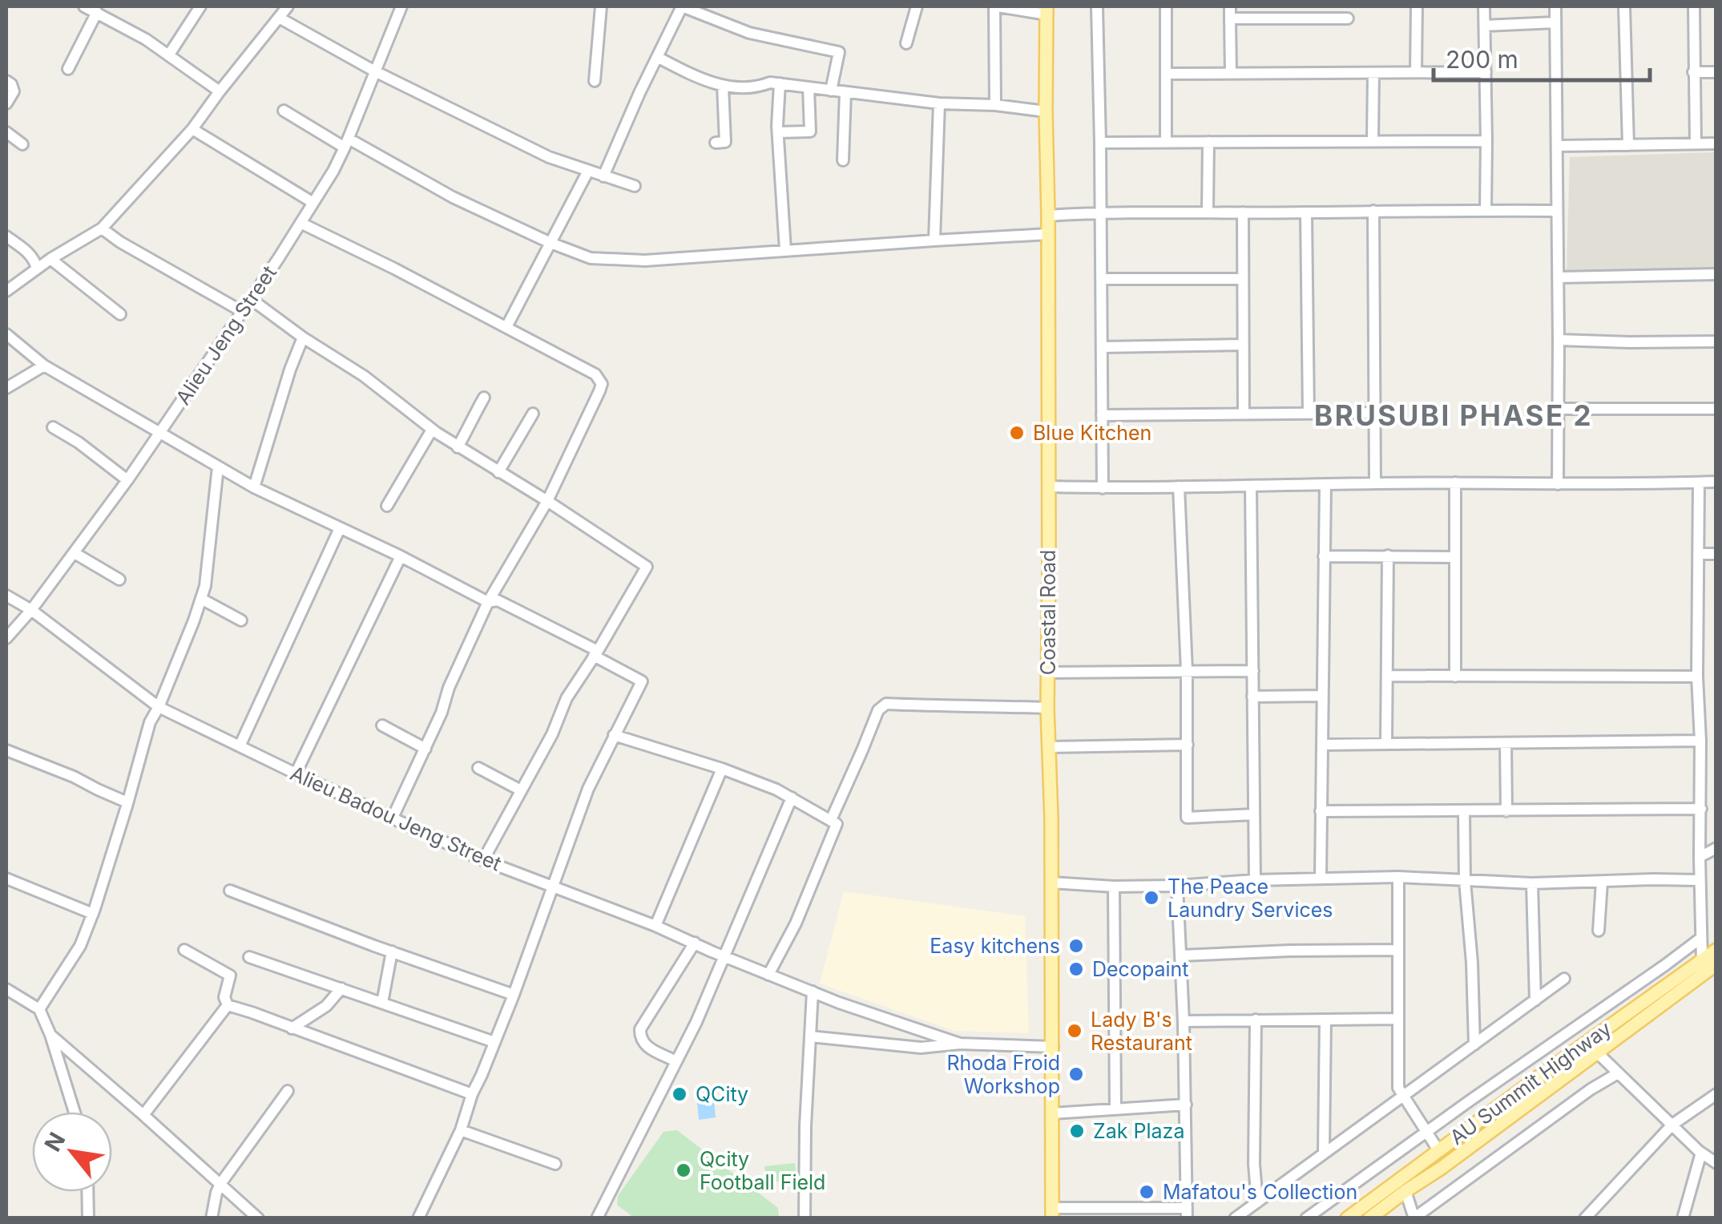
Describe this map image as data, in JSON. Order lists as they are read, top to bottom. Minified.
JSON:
{"streets":{"main road":["Coastal Road","AU Summit Highway"],"street":["Alieu Jeng Street","Alieu Badou Jeng Street"]},"crossings":[["Alieu Jeng Street","Alieu Badou Jeng Street"]],"districts":["BRUSUBI PHASE 2"],"places":["Blue Kitchen","The Peace Laundry Services","Easy kitchens","Decopaint","Lady B's Restaurant","Rhoda Froid Workshop","QCity","Zak Plaza","Qcity Football Field","Mafatou's Collection"],"scale_bar":"200 m","north":"top left"}
